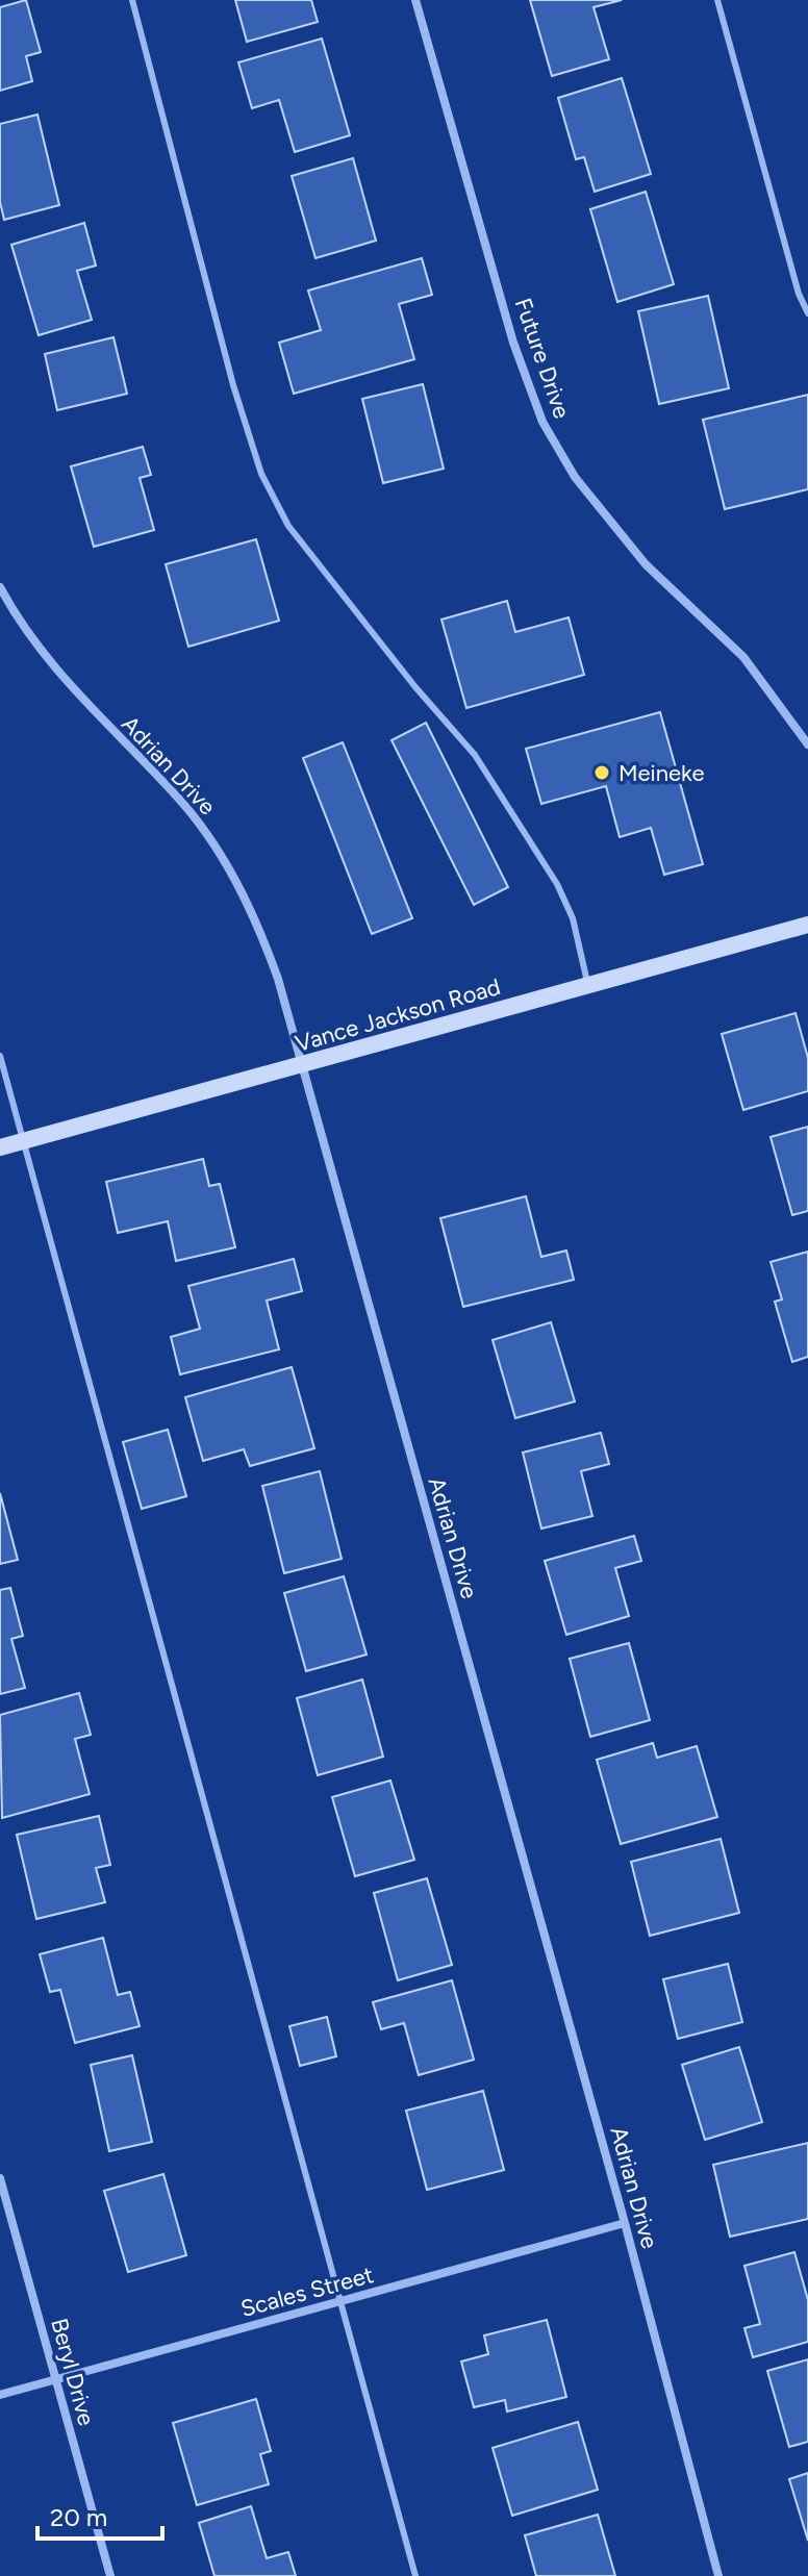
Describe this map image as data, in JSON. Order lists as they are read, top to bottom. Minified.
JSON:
{"streets":{"main road":["Vance Jackson Road"],"street":["Future Drive","Adrian Drive","Scales Street","Beryl Drive"]},"crossings":[["Adrian Drive","Vance Jackson Road"],["Adrian Drive","Scales Street"],["Scales Street","Beryl Drive"]],"places":["Meineke"],"scale_bar":"20 m"}
